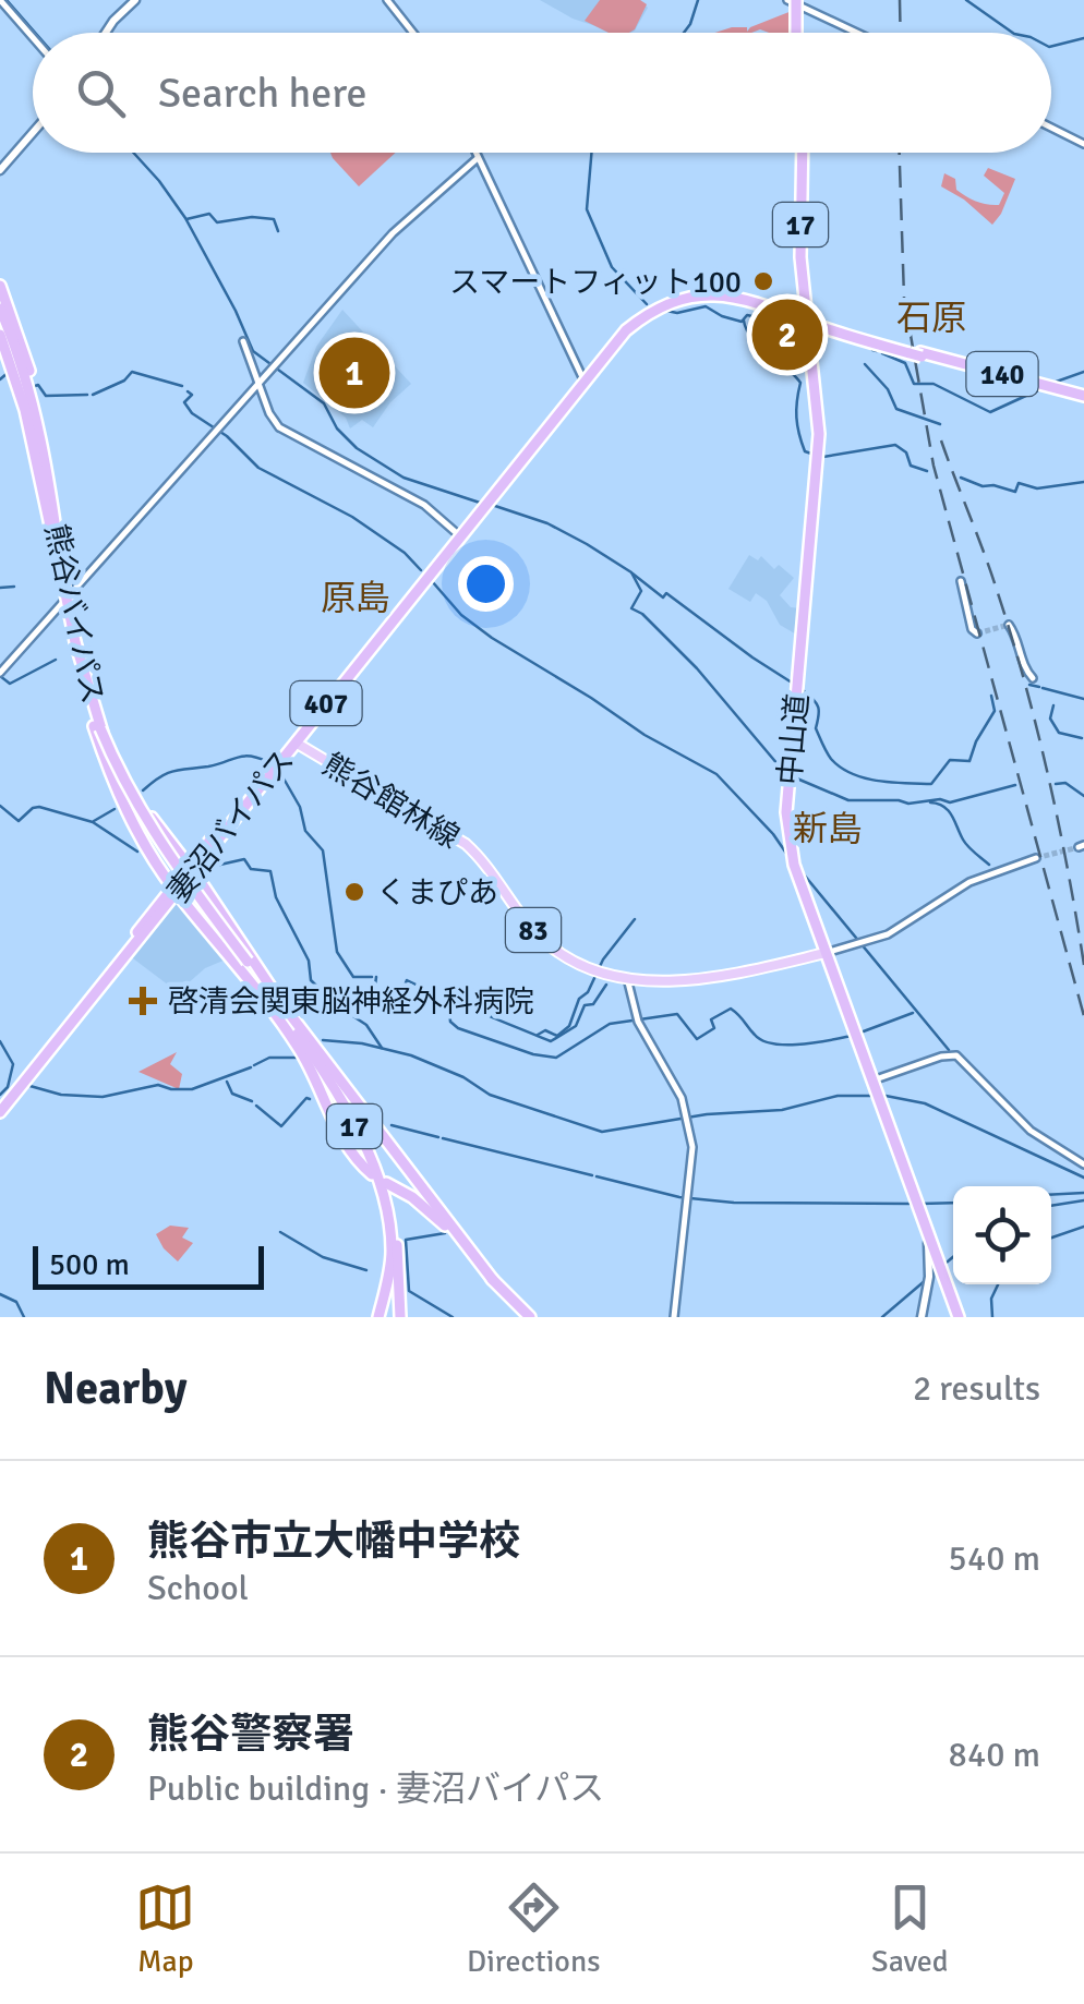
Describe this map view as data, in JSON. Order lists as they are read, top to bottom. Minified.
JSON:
{"streets":{"highway":["17","140","熊谷バイパス","407","中山道","妻沼バイパス"],"main road":["熊谷館林線","83"]},"crossings":[["17","熊谷バイパス"],["17","妻沼バイパス"],["140","中山道"],["140","妻沼バイパス"],["熊谷バイパス","妻沼バイパス"],["中山道","熊谷館林線"],["中山道","妻沼バイパス"],["熊谷館林線","妻沼バイパス"]],"districts":["石原","原島","新島"],"places":{"other":["スマートフィット100","くまぴあ"],"health":["啓清会関東脳神経外科病院"]},"scale_bar":"500 m","page":{"search":"Search here","pins":["2","1"],"scale":"500 m","heading":["Nearby","2 results"],"list":[{"mark":"1","name":"熊谷市立大幡中学校","note":"School","value":"540 m"},{"mark":"2","name":"熊谷警察署","note":"Public building · 妻沼バイパス","value":"840 m"}],"nav":["Map","Directions","Saved"]}}
